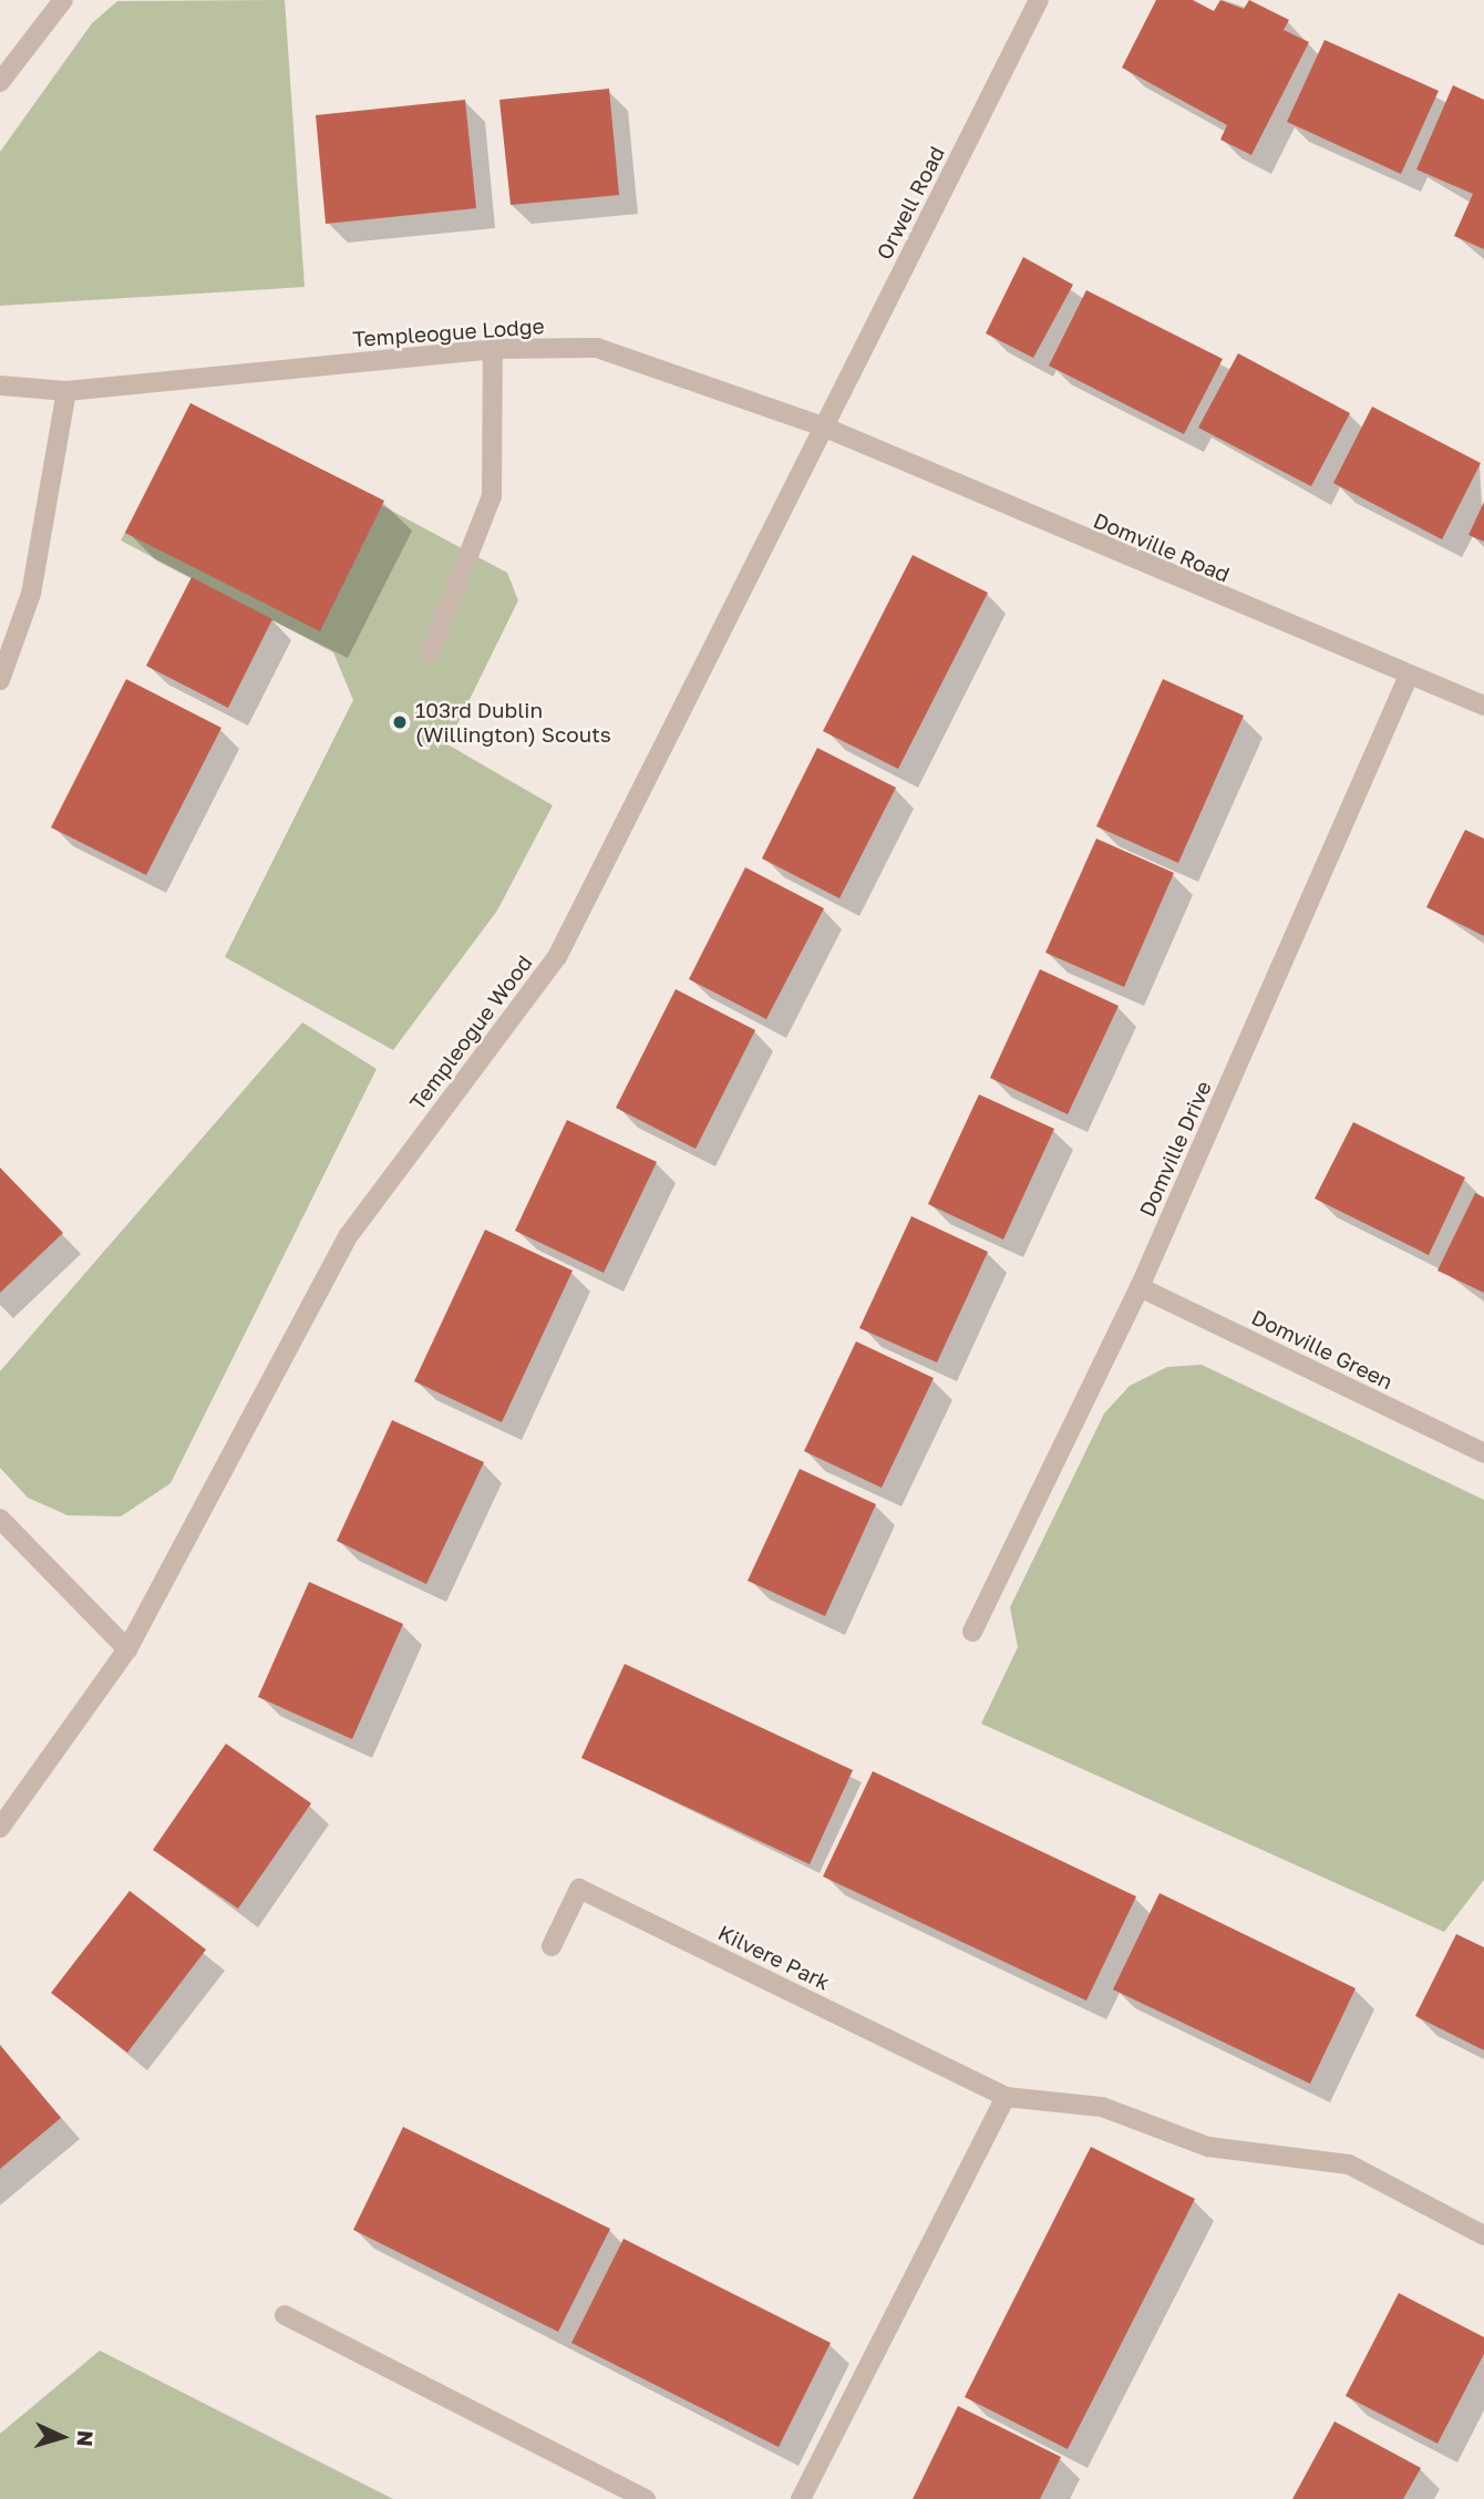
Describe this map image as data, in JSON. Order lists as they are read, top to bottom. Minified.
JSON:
{"streets":{"street":["Orwell Road","Templeogue Lodge","Domville Road","Templeogue Wood","Domville Drive","Domville Green","Kilvere Park"]},"crossings":[["Orwell Road","Templeogue Lodge"],["Orwell Road","Domville Road"],["Orwell Road","Templeogue Wood"],["Templeogue Lodge","Domville Road"],["Templeogue Lodge","Templeogue Wood"],["Domville Road","Templeogue Wood"],["Domville Road","Domville Drive"],["Domville Drive","Domville Green"]],"places":["103rd Dublin (Willington) Scouts"],"north":"right"}
